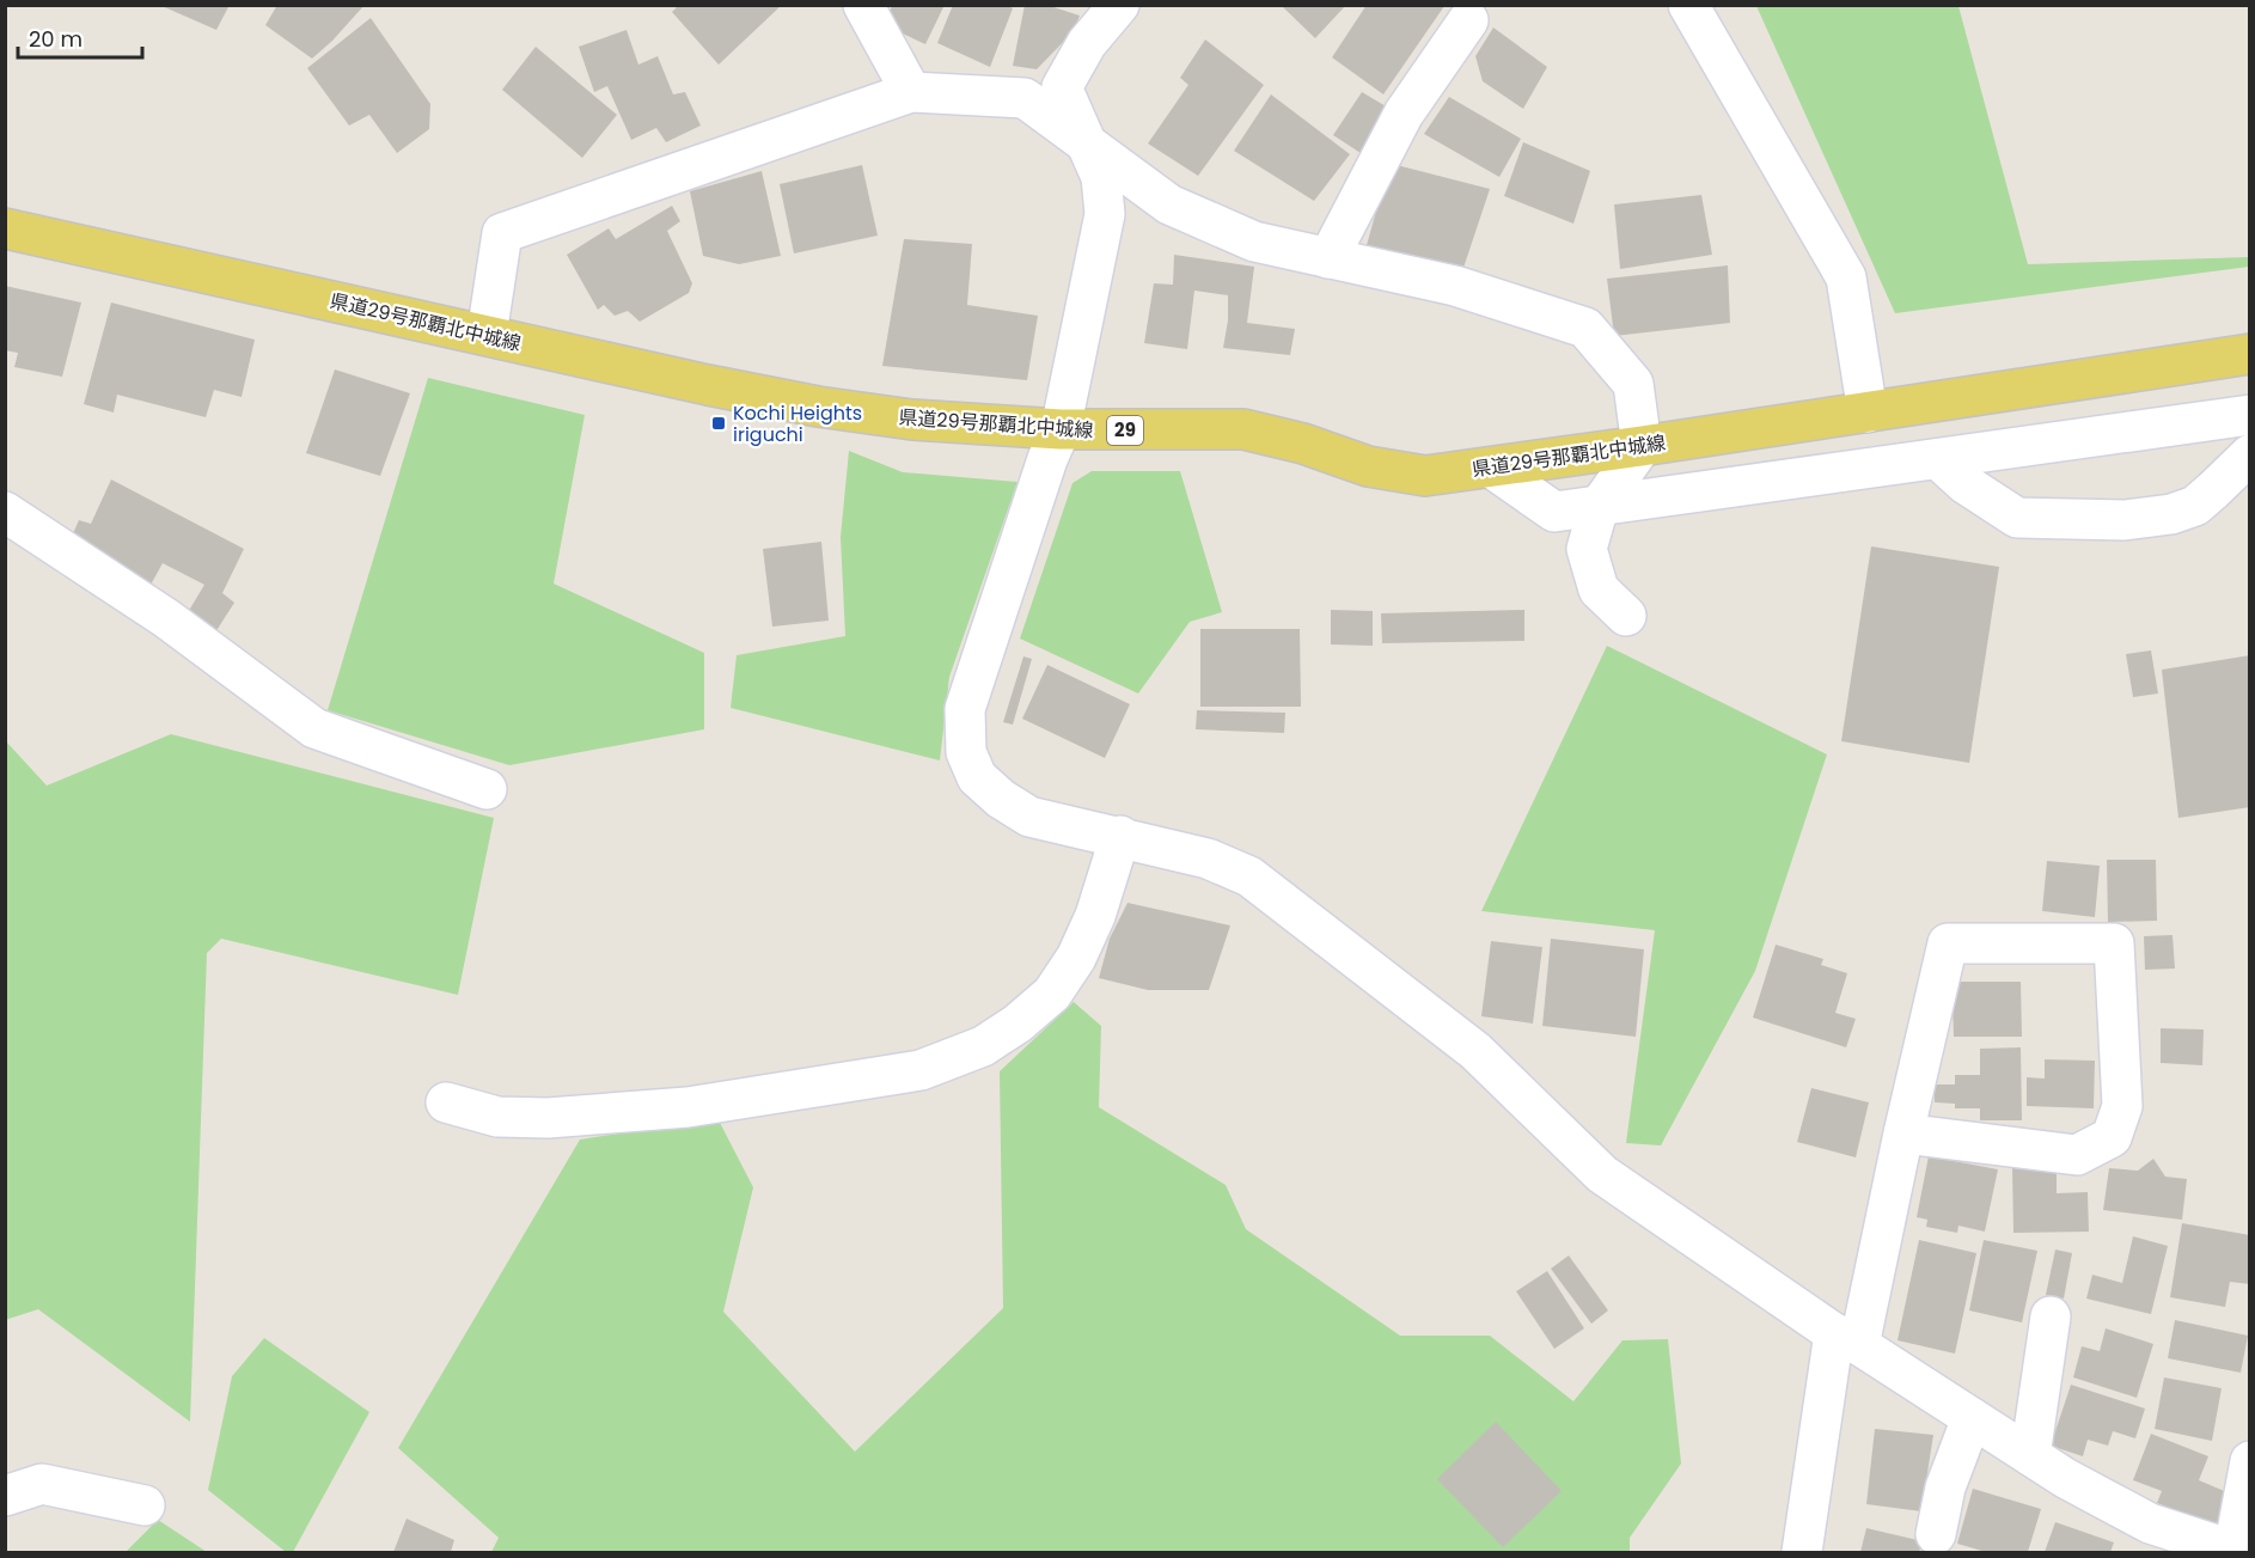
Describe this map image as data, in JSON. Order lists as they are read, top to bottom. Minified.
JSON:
{"streets":{"main road":["県道29号那覇北中城線","29"]},"places":{"transit":["Kochi Heights iriguchi"]},"scale_bar":"20 m"}
